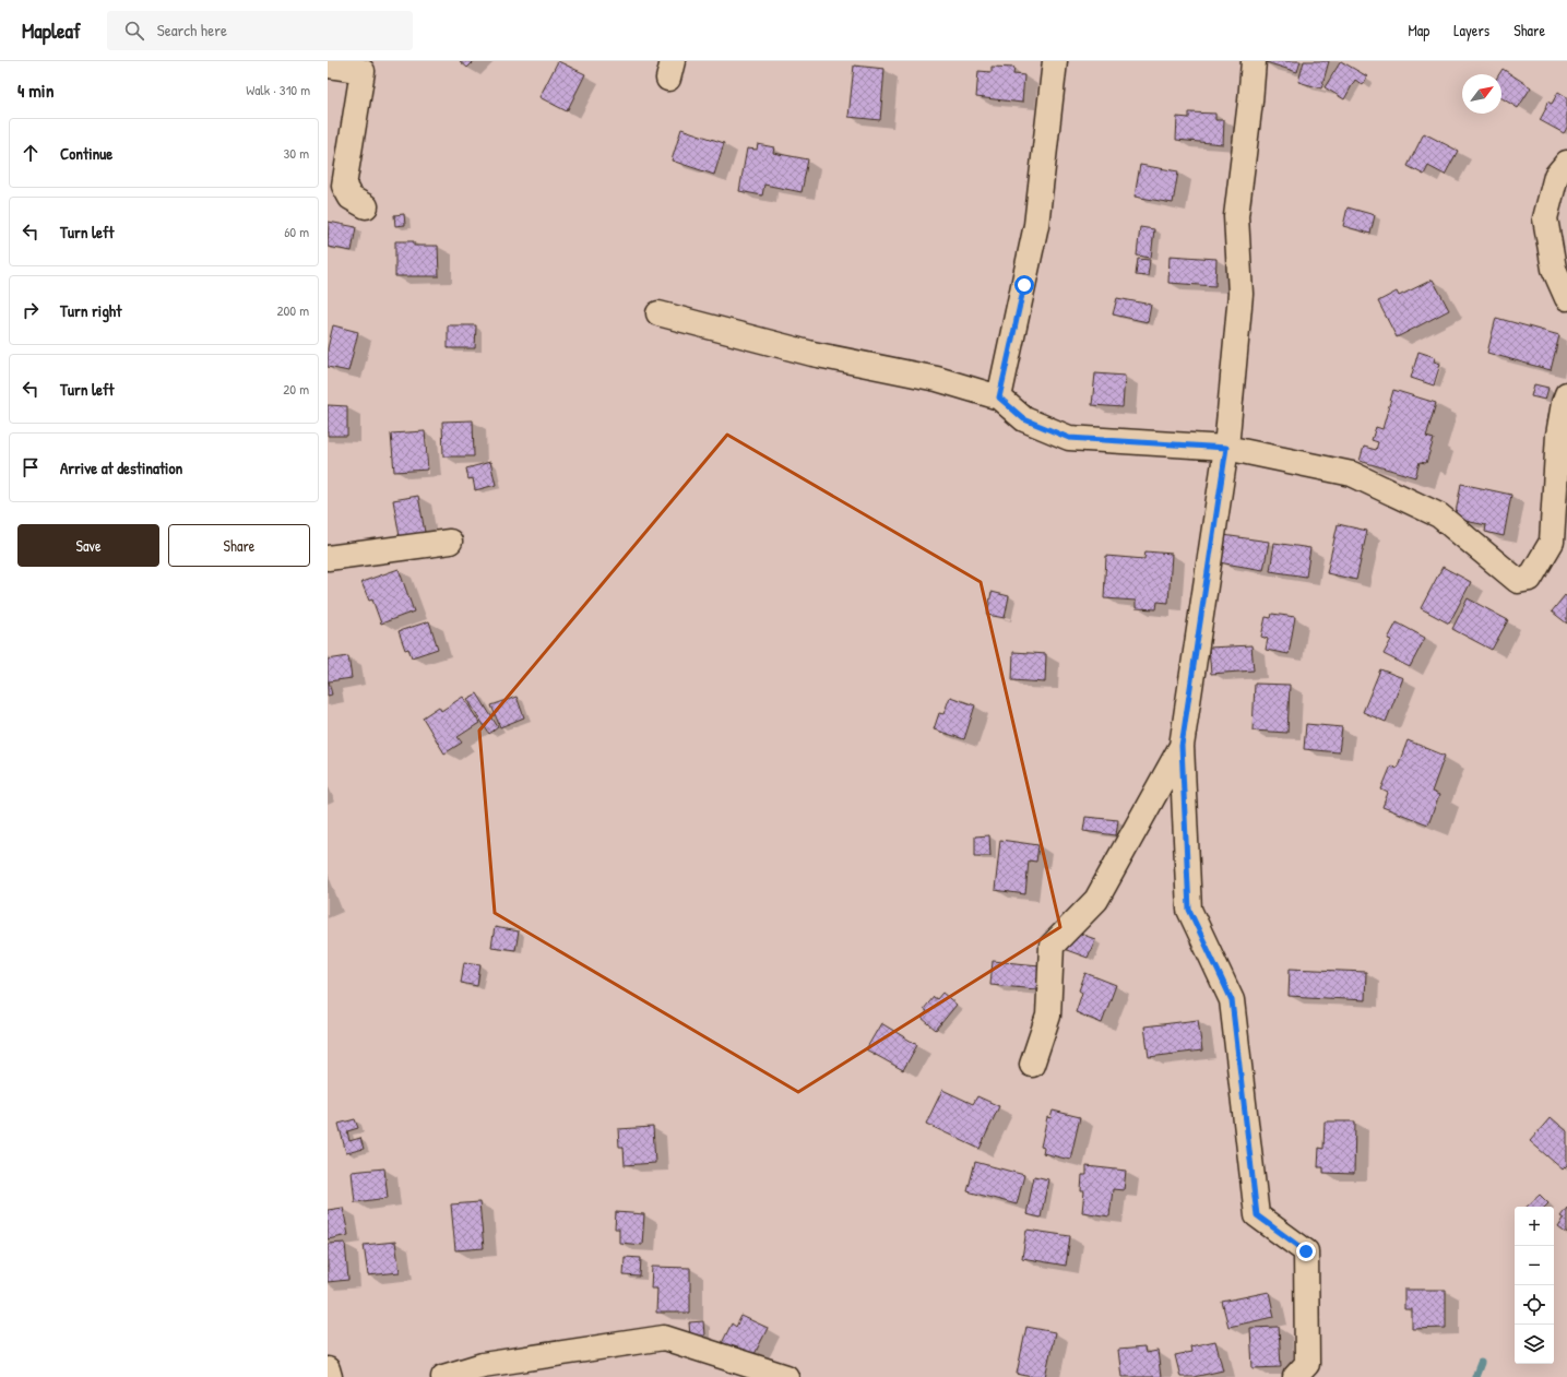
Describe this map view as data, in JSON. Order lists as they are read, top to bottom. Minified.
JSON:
{"north":"top right","page":{"header":"Mapleaf","search":"Search here","nav":["Map","Layers","Share"],"heading":["4 min","Walk · 310 m"],"list":[["Continue","30 m"],["Turn left","60 m"],["Turn right","200 m"],["Turn left","20 m"],"Arrive at destination"],"buttons":["Save","Share"],"map_buttons":["+","−"]}}
